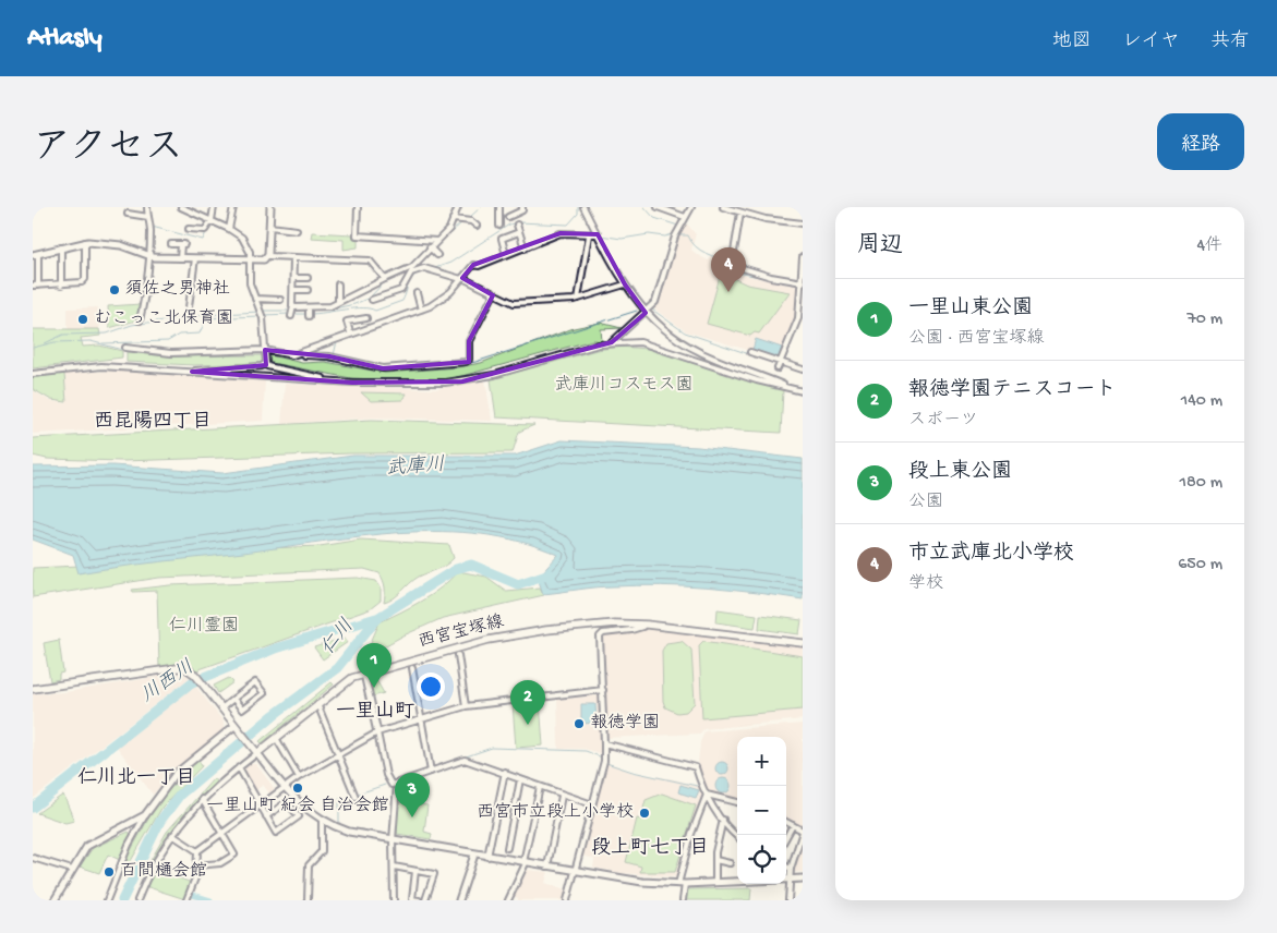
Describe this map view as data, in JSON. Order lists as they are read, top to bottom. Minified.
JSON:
{"streets":{"main road":["西宮宝塚線"]},"districts":["西昆陽四丁目","一里山町","仁川北一丁目","段上町七丁目"],"water":["武庫川","仁川","川西川"],"parks":["武庫川コスモス園","仁川霊園"],"places":["須佐之男神社","むこっこ北保育園","報徳学園","一里山町 紀会 自治会館","西宮市立段上小学校","百間樋会館"],"page":{"header":"Atlasly","nav":["地図","レイヤ","共有"],"title":"アクセス","buttons":"経路","heading":["周辺","4件"],"pins":["4","1","2","3"],"list":[{"mark":"1","name":"一里山東公園","note":"公園 · 西宮宝塚線","value":"70 m"},{"mark":"2","name":"報徳学園テニスコート","note":"スポーツ","value":"140 m"},{"mark":"3","name":"段上東公園","note":"公園","value":"180 m"},{"mark":"4","name":"市立武庫北小学校","note":"学校","value":"650 m"}],"map_buttons":["+","−"]}}
